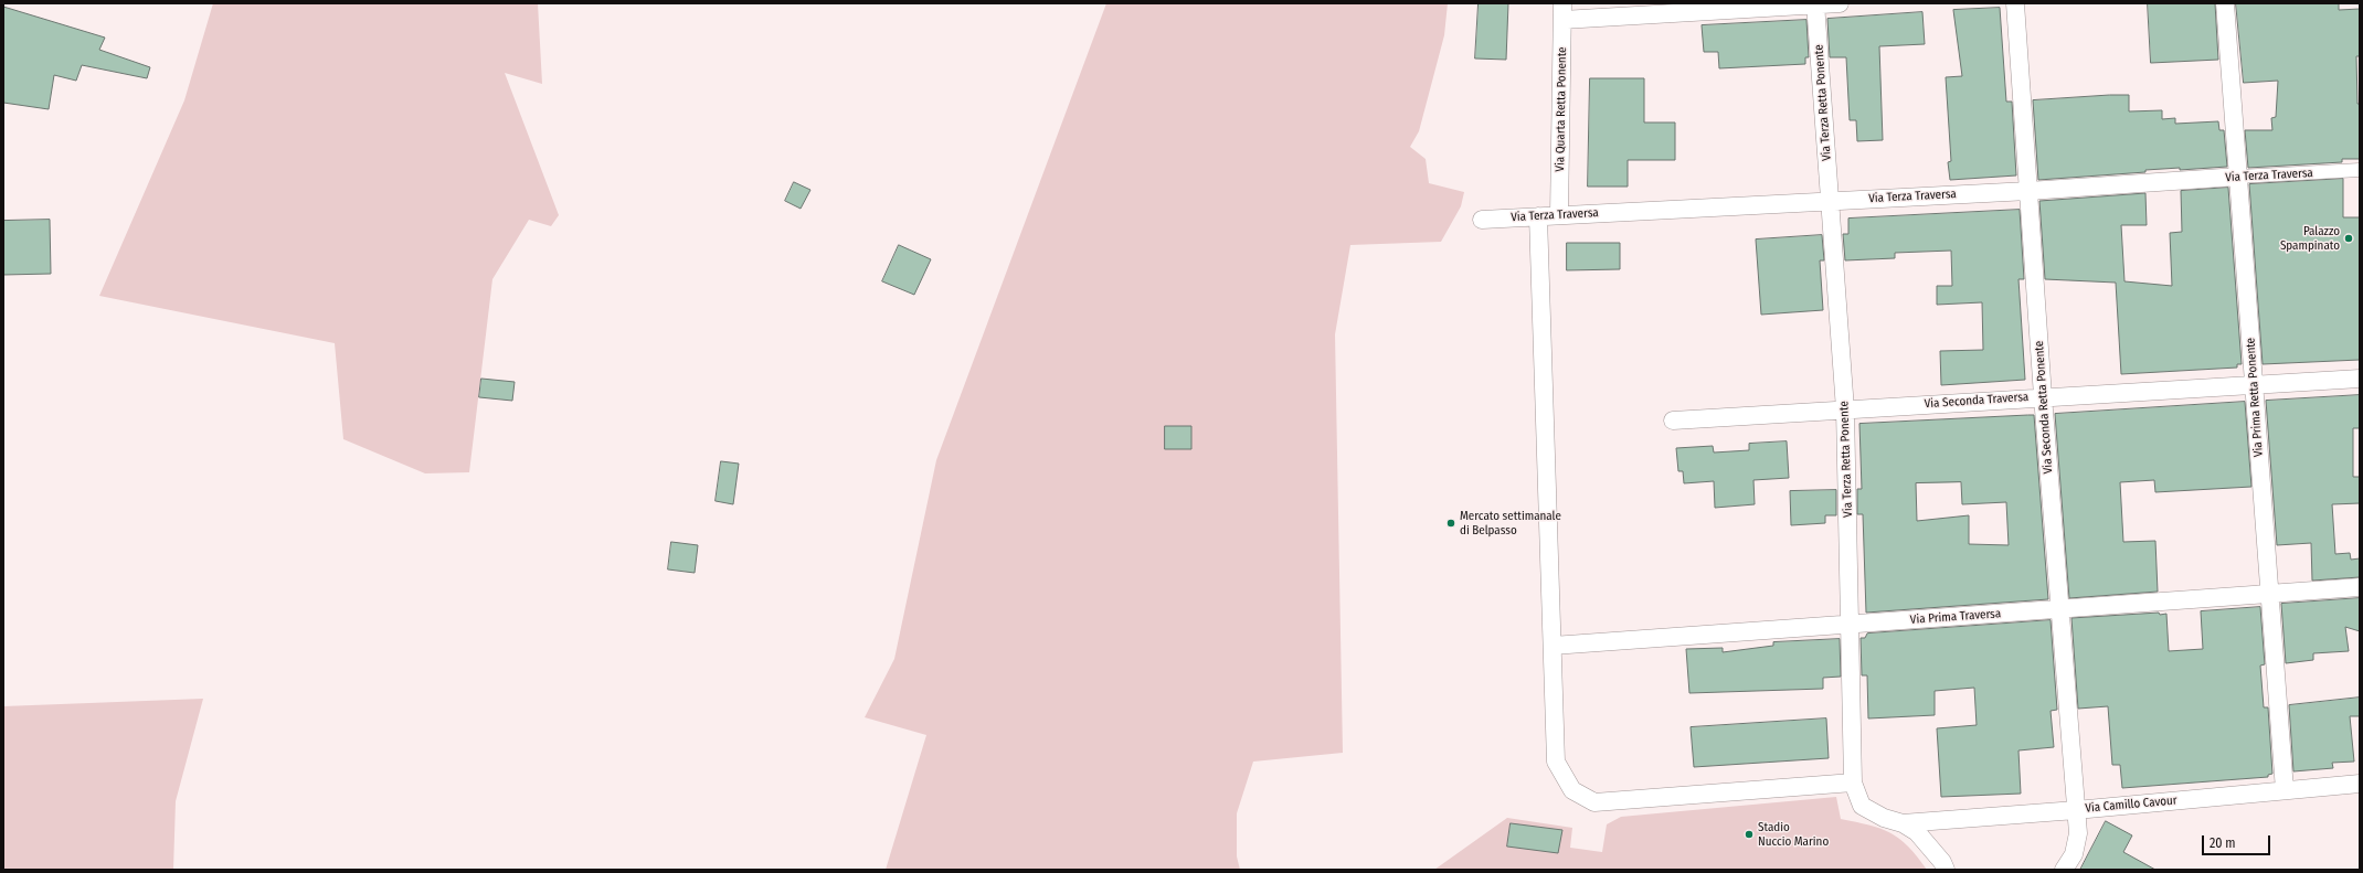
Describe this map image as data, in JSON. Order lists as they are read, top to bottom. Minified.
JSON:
{"streets":{"street":["Via Terza Retta Ponente","Via Quarta Retta Ponente","Via Terza Traversa","Via Prima Retta Ponente","Via Seconda Traversa","Via Seconda Retta Ponente","Via Prima Traversa","Via Camillo Cavour"]},"crossings":[["Via Terza Retta Ponente","Via Terza Traversa"],["Via Terza Retta Ponente","Via Seconda Traversa"],["Via Terza Retta Ponente","Via Prima Traversa"],["Via Terza Retta Ponente","Via Camillo Cavour"],["Via Quarta Retta Ponente","Via Terza Traversa"],["Via Terza Traversa","Via Prima Retta Ponente"],["Via Terza Traversa","Via Seconda Retta Ponente"],["Via Prima Retta Ponente","Via Seconda Traversa"],["Via Prima Retta Ponente","Via Prima Traversa"],["Via Prima Retta Ponente","Via Camillo Cavour"],["Via Seconda Traversa","Via Seconda Retta Ponente"],["Via Seconda Retta Ponente","Via Prima Traversa"],["Via Seconda Retta Ponente","Via Camillo Cavour"]],"places":["Palazzo Spampinato","Mercato settimanale di Belpasso","Stadio Nuccio Marino"],"scale_bar":"20 m"}
